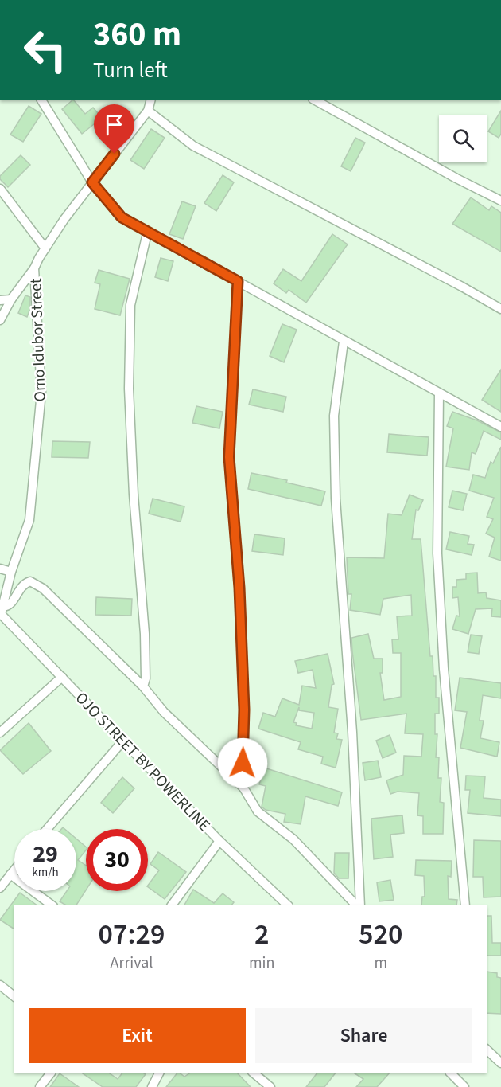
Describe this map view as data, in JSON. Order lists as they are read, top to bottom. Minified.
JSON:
{"streets":{"street":["Omo Idubor Street","OJO STREET BY POWERLINE"]},"crossings":[["Omo Idubor Street","OJO STREET BY POWERLINE"]],"page":{"turn":["360 m","Turn left"],"speed":"29 km/h","limit":"30","eta":["07:29","Arrival","2","min","520","m"],"buttons":["Exit","Share"]}}
